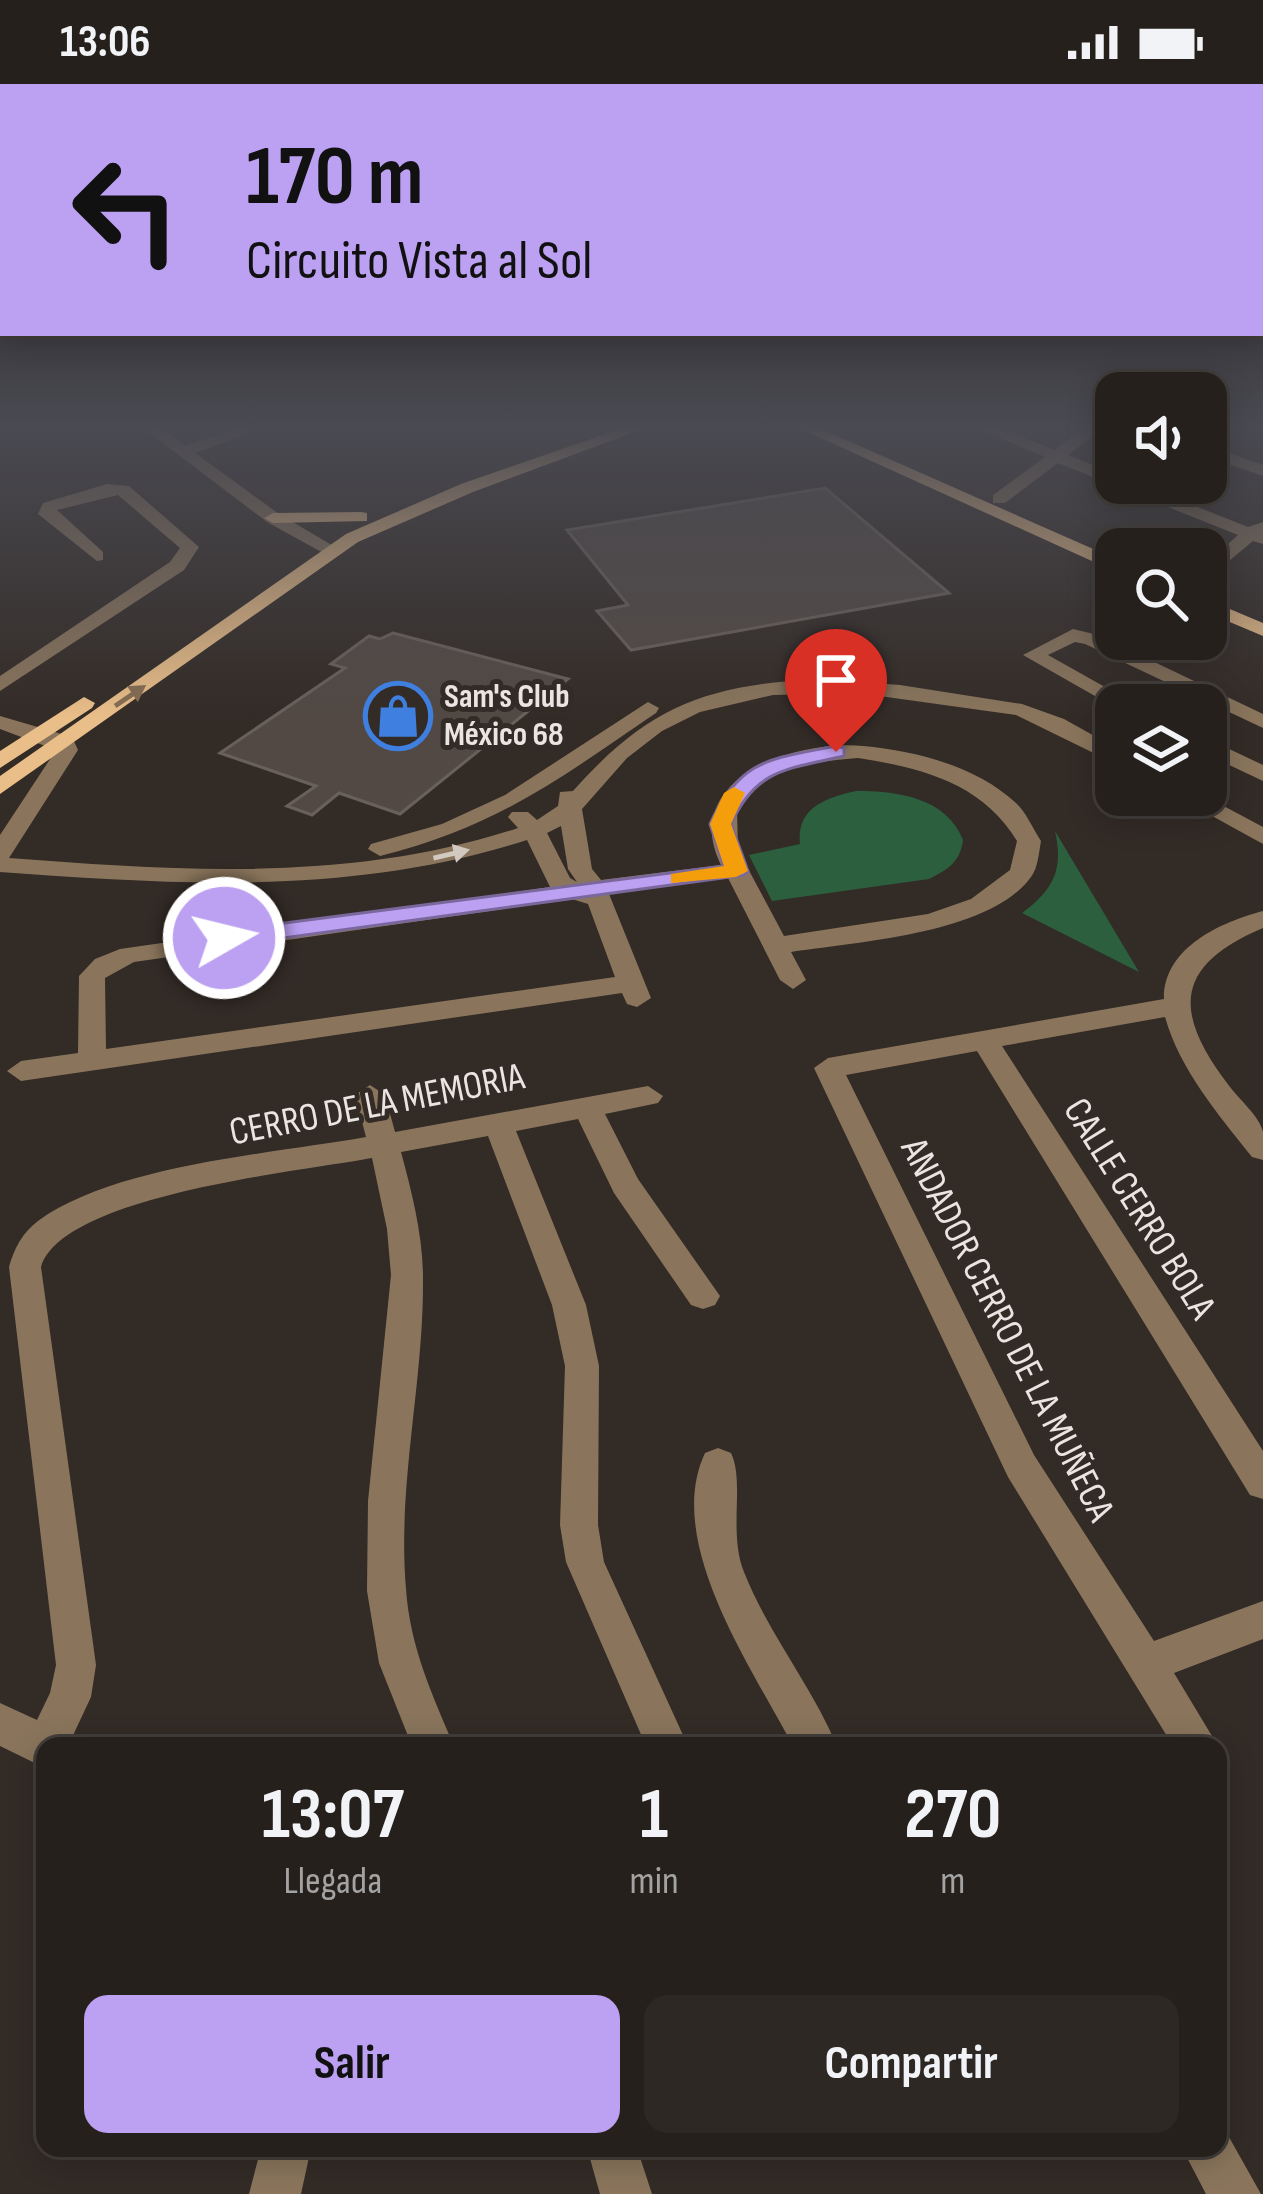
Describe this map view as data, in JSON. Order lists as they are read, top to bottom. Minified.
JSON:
{"streets":{"street":["CERRO DE LA MEMORIA","CALLE CERRO BOLA","ANDADOR CERRO DE LA MUÑECA"]},"crossings":[["CALLE CERRO BOLA","ANDADOR CERRO DE LA MUÑECA"]],"places":{"shop":["Sam's Club México 68"]},"page":{"status":"13:06","turn":["170 m","Circuito Vista al Sol"],"eta":["13:07","Llegada","1","min","270","m"],"buttons":["Salir","Compartir"]}}
